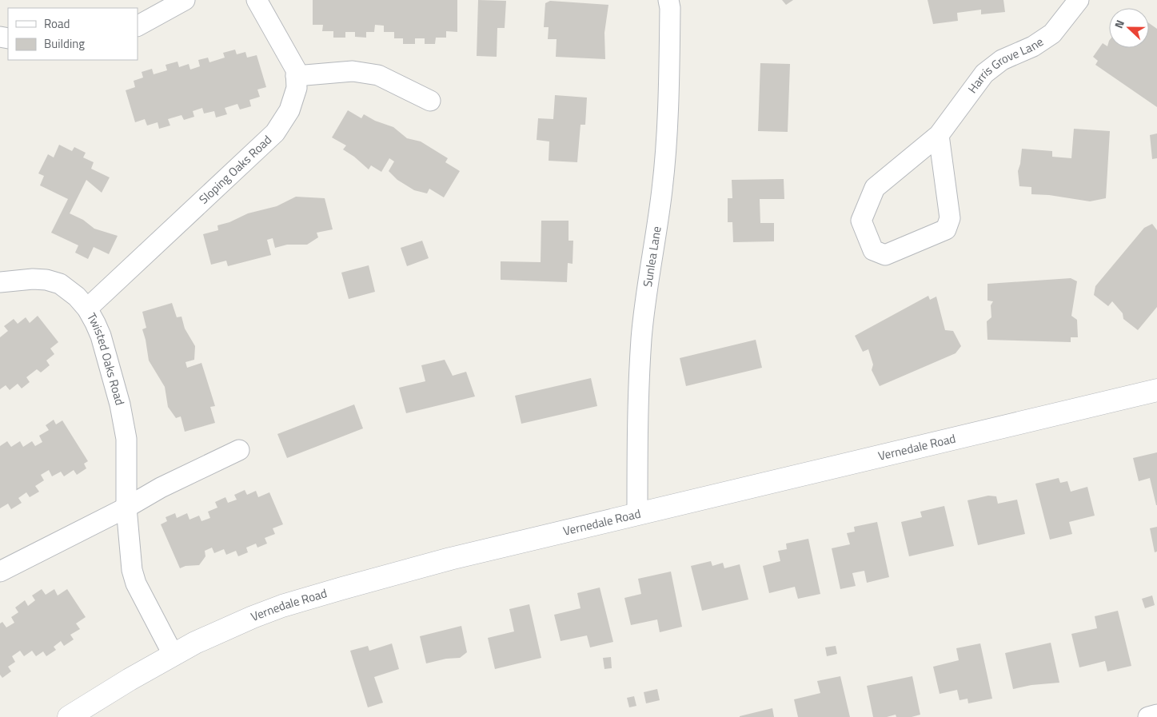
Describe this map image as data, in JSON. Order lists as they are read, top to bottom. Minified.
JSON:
{"streets":{"street":["Harris Grove Lane","Sloping Oaks Road","Sunlea Lane","Twisted Oaks Road","Vernedale Road"]},"crossings":[["Sloping Oaks Road","Twisted Oaks Road"],["Sunlea Lane","Vernedale Road"],["Twisted Oaks Road","Vernedale Road"]],"legend":["Road","Building"],"north":"left"}
